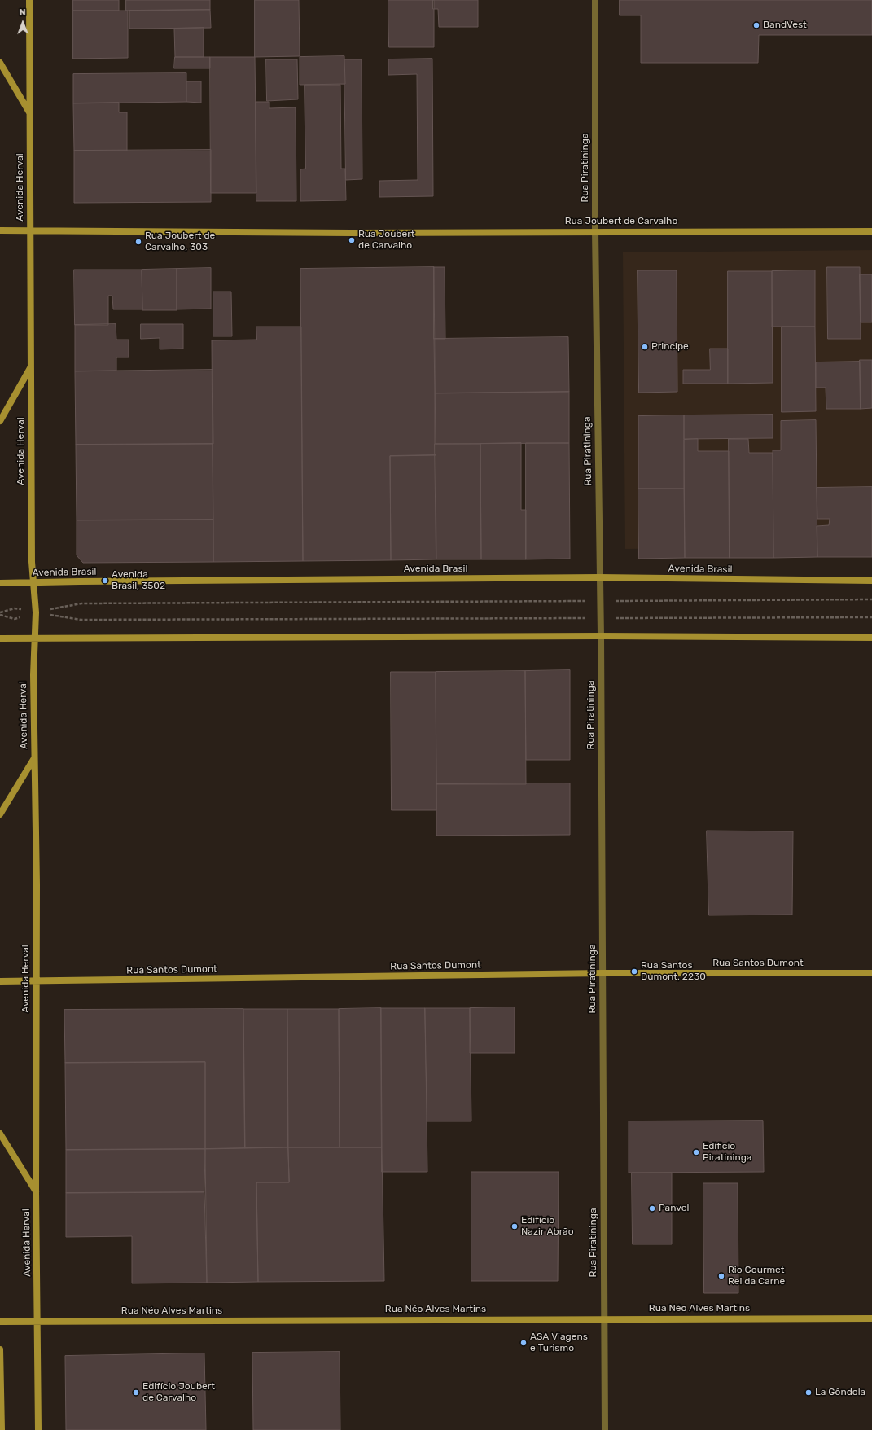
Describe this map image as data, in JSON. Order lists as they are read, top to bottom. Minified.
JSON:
{"streets":{"main road":["Avenida Herval","Rua Joubert de Carvalho","Avenida Brasil","Rua Santos Dumont","Rua Néo Alves Martins"],"street":["Rua Piratininga"]},"crossings":[["Rua Piratininga","Rua Joubert de Carvalho"],["Rua Piratininga","Avenida Brasil"],["Rua Piratininga","Rua Santos Dumont"],["Rua Piratininga","Rua Néo Alves Martins"],["Avenida Herval","Rua Joubert de Carvalho"],["Avenida Herval","Avenida Brasil"],["Avenida Herval","Rua Santos Dumont"],["Avenida Herval","Rua Néo Alves Martins"]],"places":["BandVest","Rua Joubert de Carvalho","Rua Joubert de Carvalho, 303","Principe","Avenida Brasil, 3502","Rua Santos Dumont, 2230","Edificio Piratininga","Panvel","Edifício Nazir Abrão","Rio Gourmet Rei da Carne","ASA Viagens e Turismo","Edifício Joubert de Carvalho","La Gôndola"],"north":"top"}
